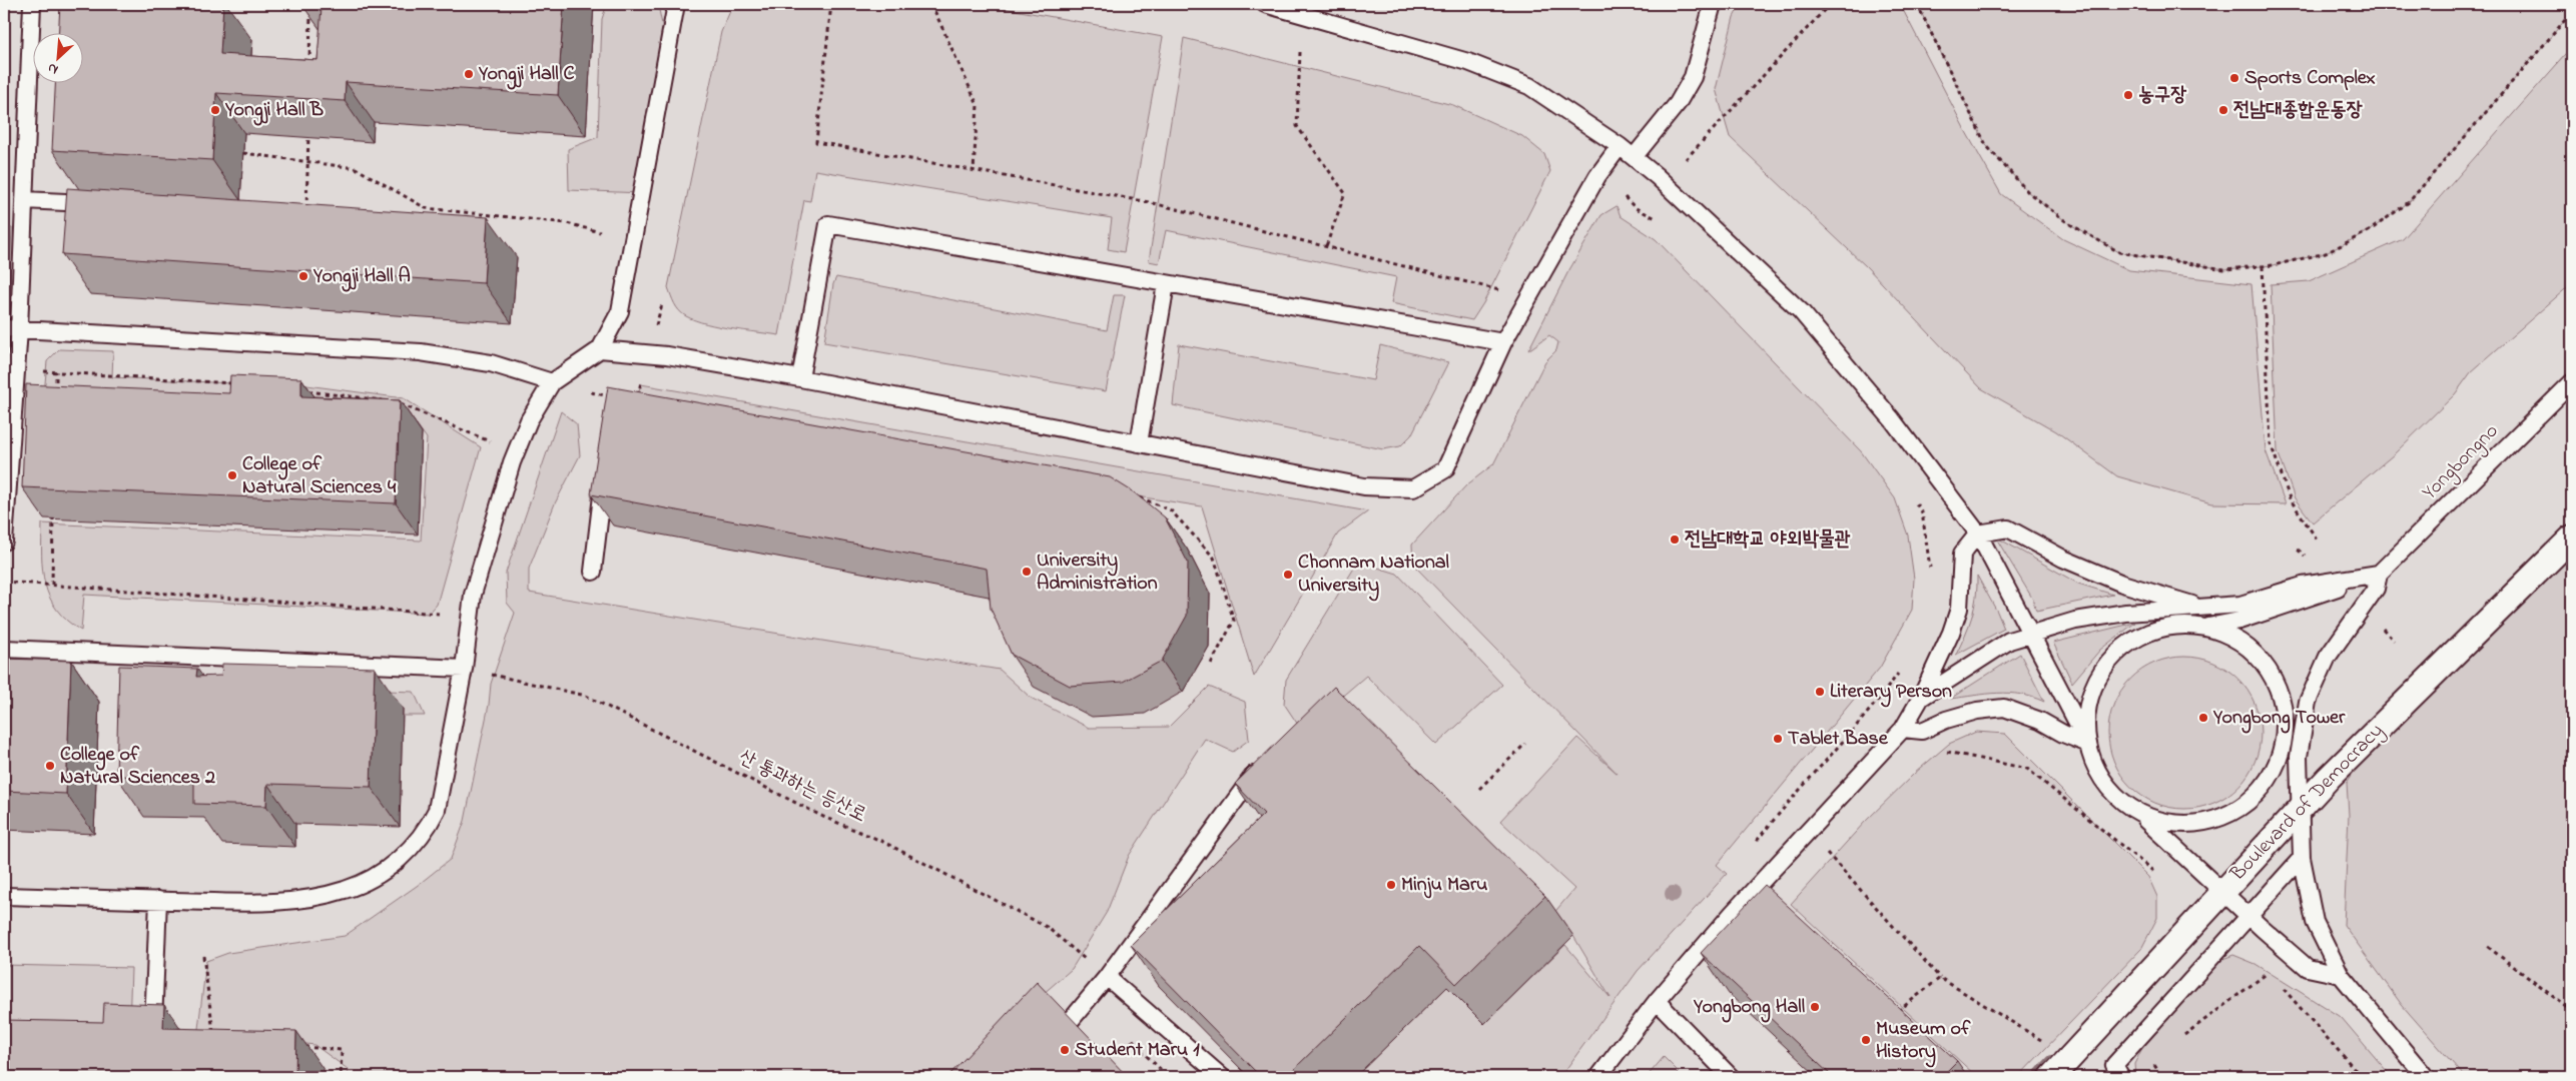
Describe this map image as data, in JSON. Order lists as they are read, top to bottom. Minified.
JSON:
{"streets":{"street":["Boulevard of Democracy"],"lane":["Yongbongno"],"path":["산 통과하는 등산로"]},"places":["Yongji Hall C","Sports Complex","농구장","Yongji Hall B","전남대종합운동장","Yongji Hall A","College of Natural Sciences 4","전남대학교 야외박물관","University Administration","Chonnam National University","Literary Person","Yongbong Tower","Tablet Base","College of Natural Sciences 2","Minju Maru","Yongbong Hall","Museum of History","Student Maru 1"],"north":"bottom left"}
